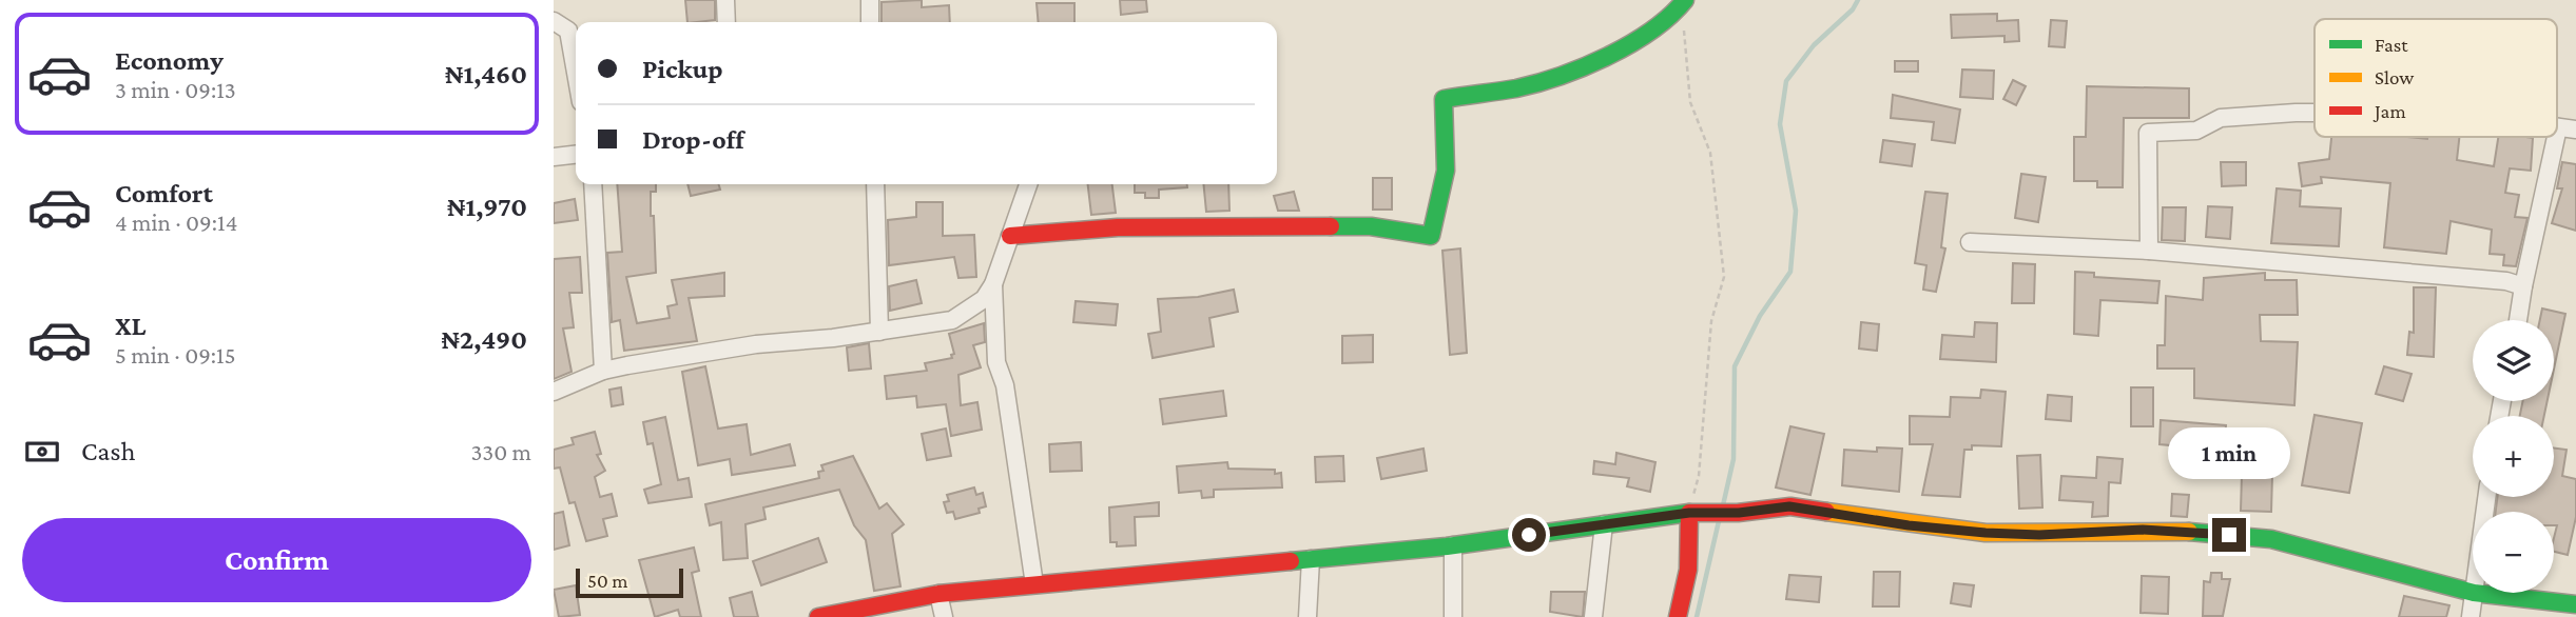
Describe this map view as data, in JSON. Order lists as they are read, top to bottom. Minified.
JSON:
{"legend":["Fast","Slow","Jam"],"scale_bar":"50 m","page":{"list":[{"name":"Economy","note":"3 min · 09:13","value":"₦1,460"},{"name":"Comfort","note":"4 min · 09:14","value":"₦1,970"},{"name":"XL","note":"5 min · 09:15","value":"₦2,490"}],"banner":["Pickup","Drop-off"],"map_buttons":["+","−"],"pay":["Cash","330 m"],"bubble":"1 min","buttons":"Confirm","scale":"50 m"}}
